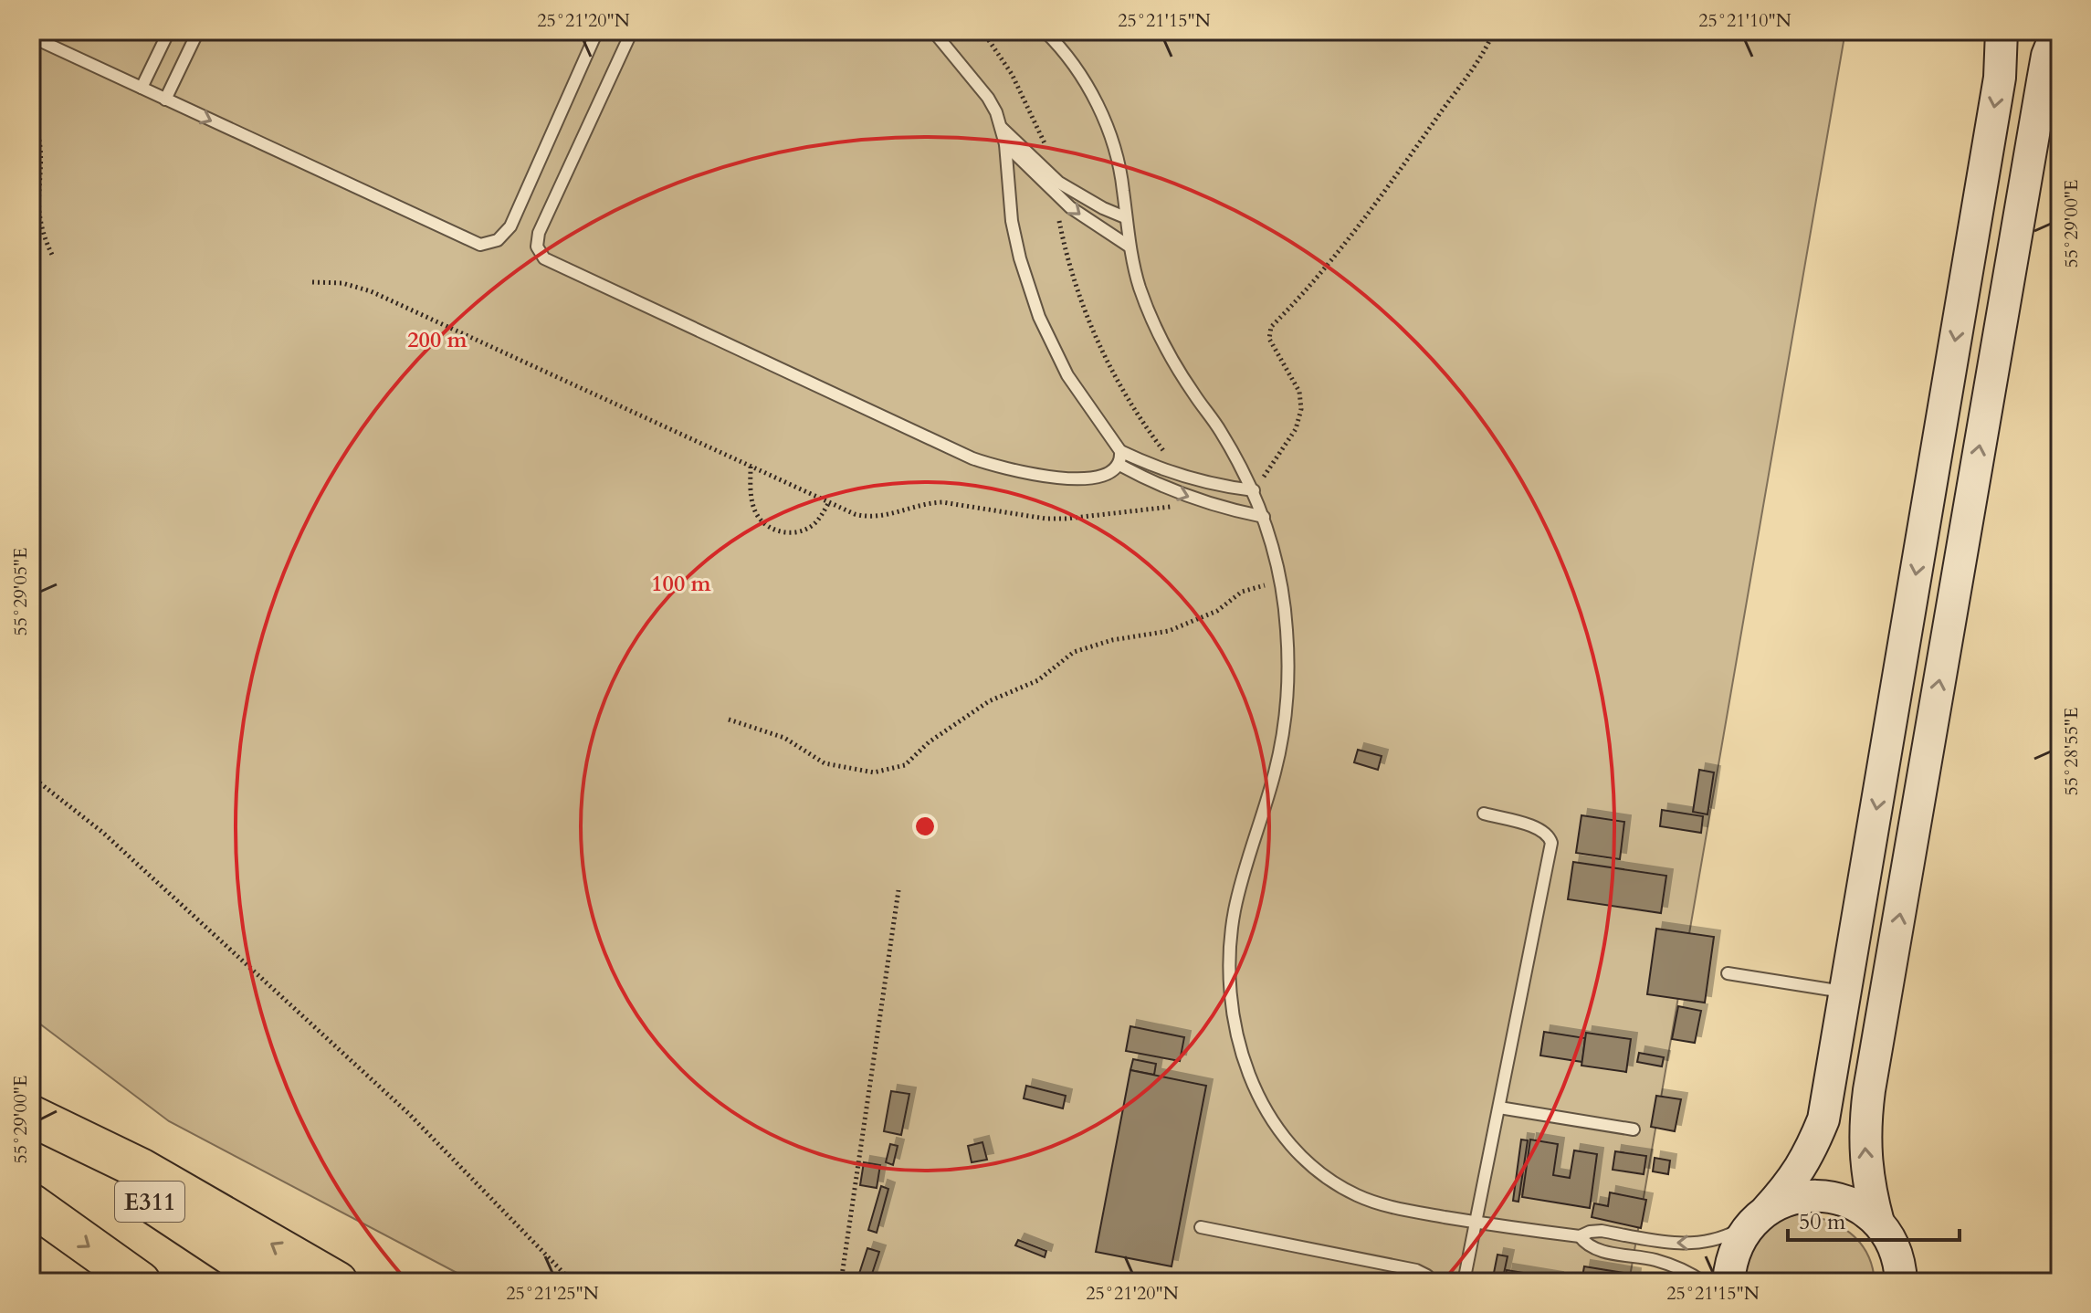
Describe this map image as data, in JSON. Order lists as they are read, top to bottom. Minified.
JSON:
{"streets":{"highway":["E311"]},"scale_bar":"50 m","coordinates":["25°21'20\"N","25°21'15\"N","25°21'10\"N","55°29'00\"E","55°29'05\"E","55°28'55\"E","25°21'25\"N"],"rings":["200 m","100 m"]}
